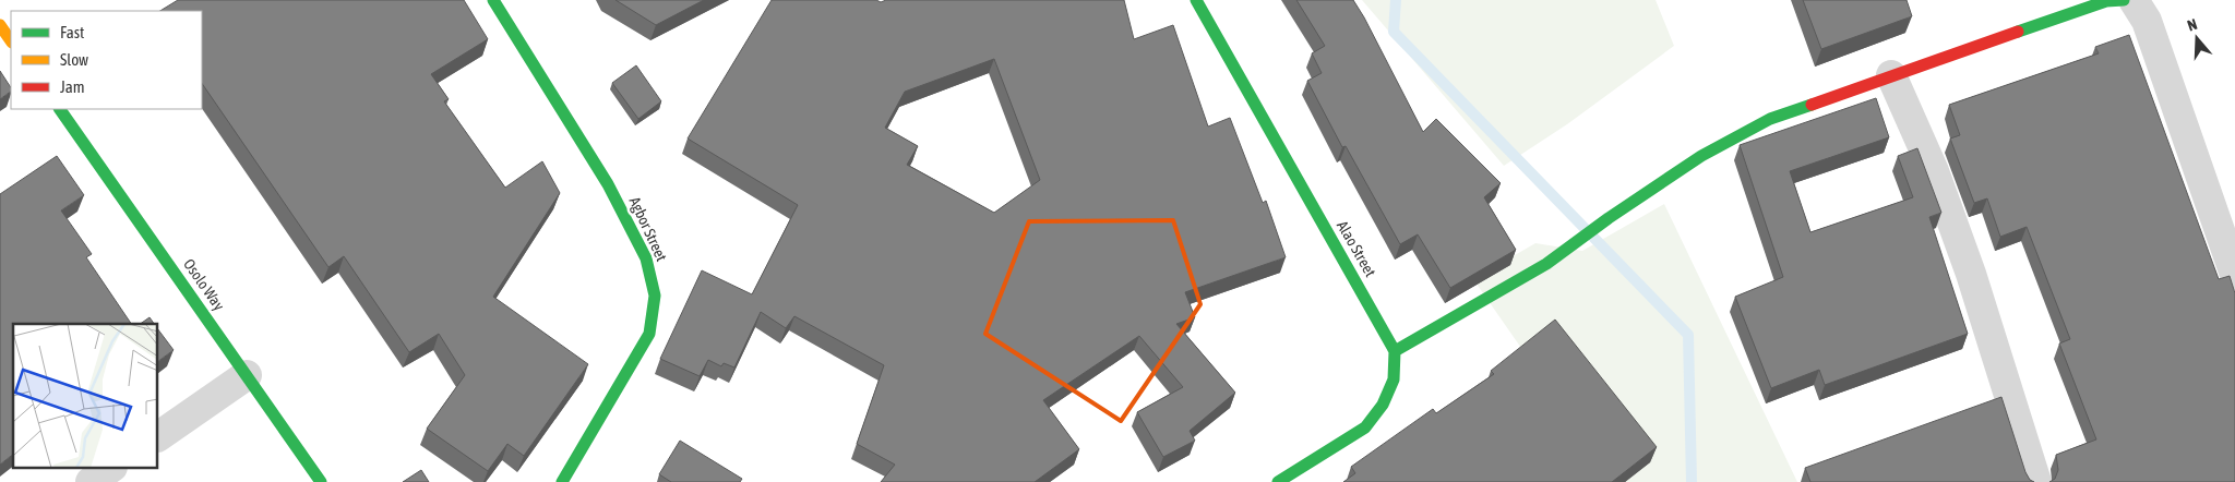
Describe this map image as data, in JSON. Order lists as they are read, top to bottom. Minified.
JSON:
{"streets":{"street":["Agbor Street","Alao Street","Osolo Way"]},"legend":["Fast","Slow","Jam"],"north":"top"}
